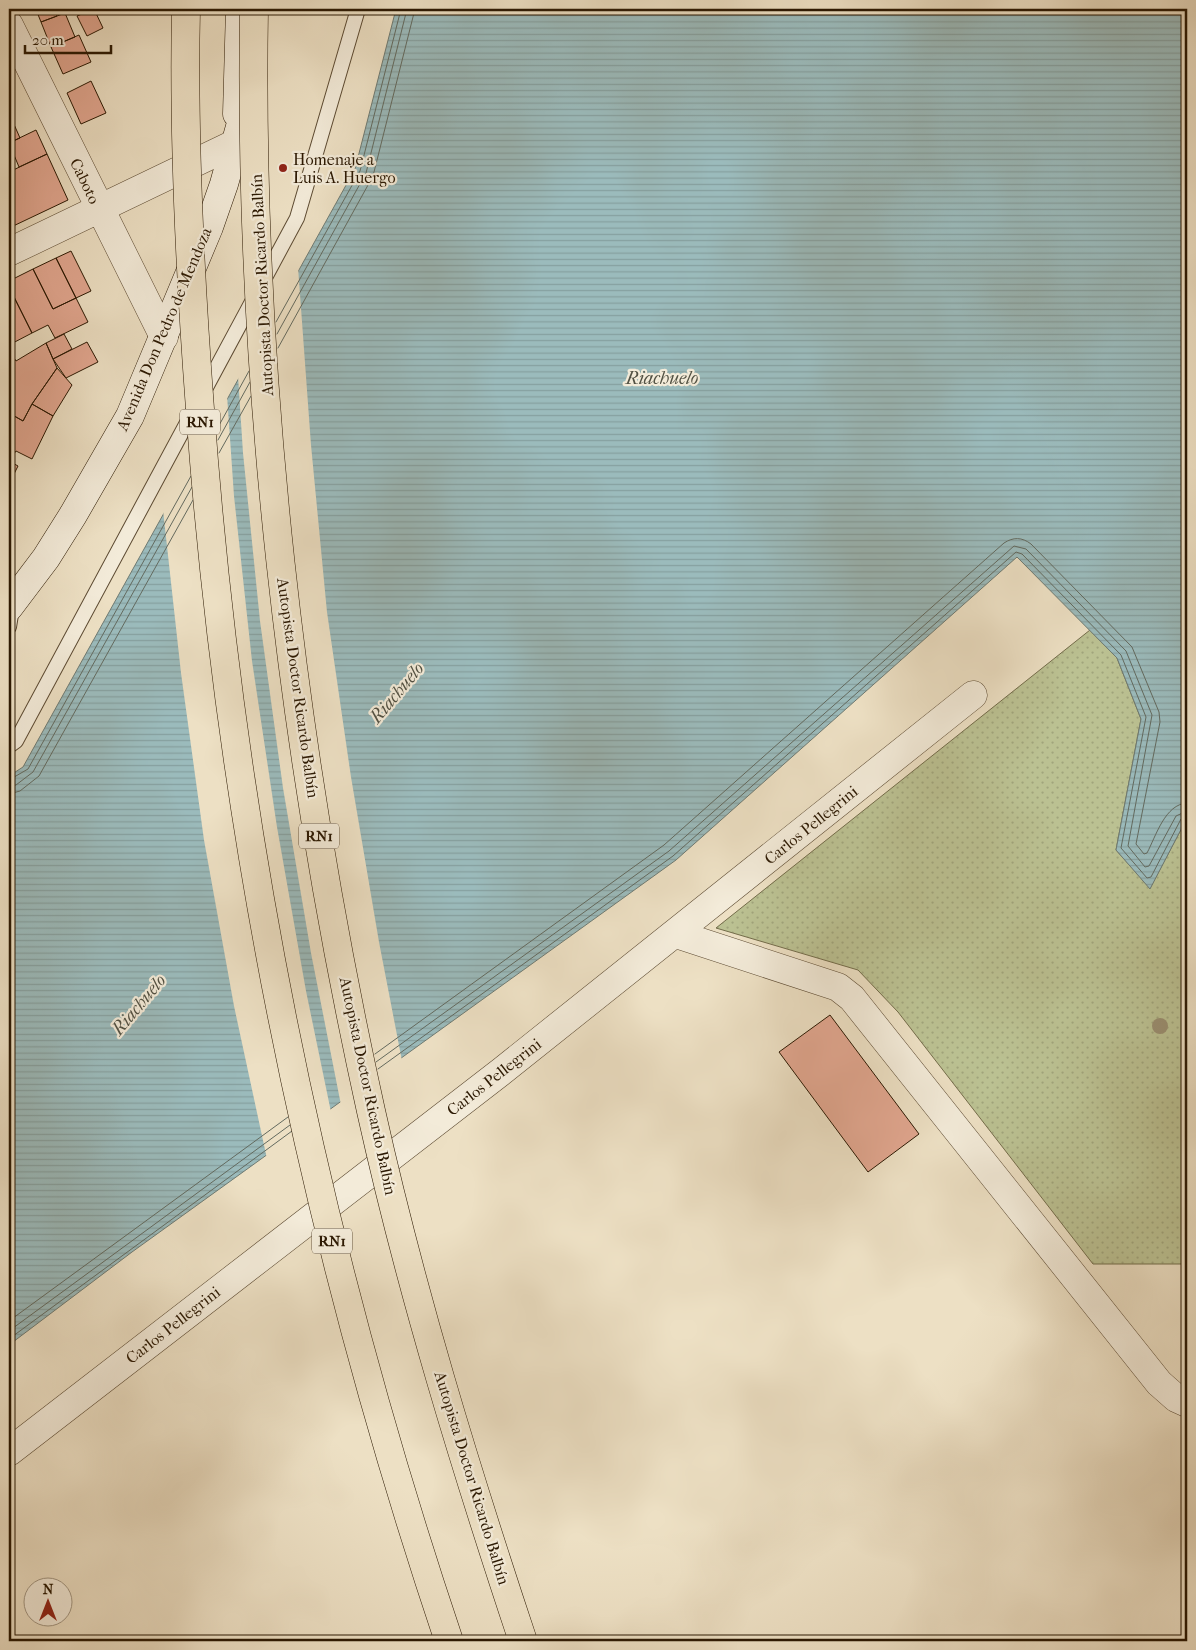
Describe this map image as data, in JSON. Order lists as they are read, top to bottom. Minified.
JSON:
{"streets":{"highway":["Autopista Doctor Ricardo Balbín","RN1"],"street":["Caboto","Avenida Don Pedro de Mendoza","Carlos Pellegrini"]},"crossings":[["Caboto","Avenida Don Pedro de Mendoza"]],"water":["Riachuelo"],"places":["Homenaje a Luis A. Huergo"],"scale_bar":"20 m","north":"top"}
